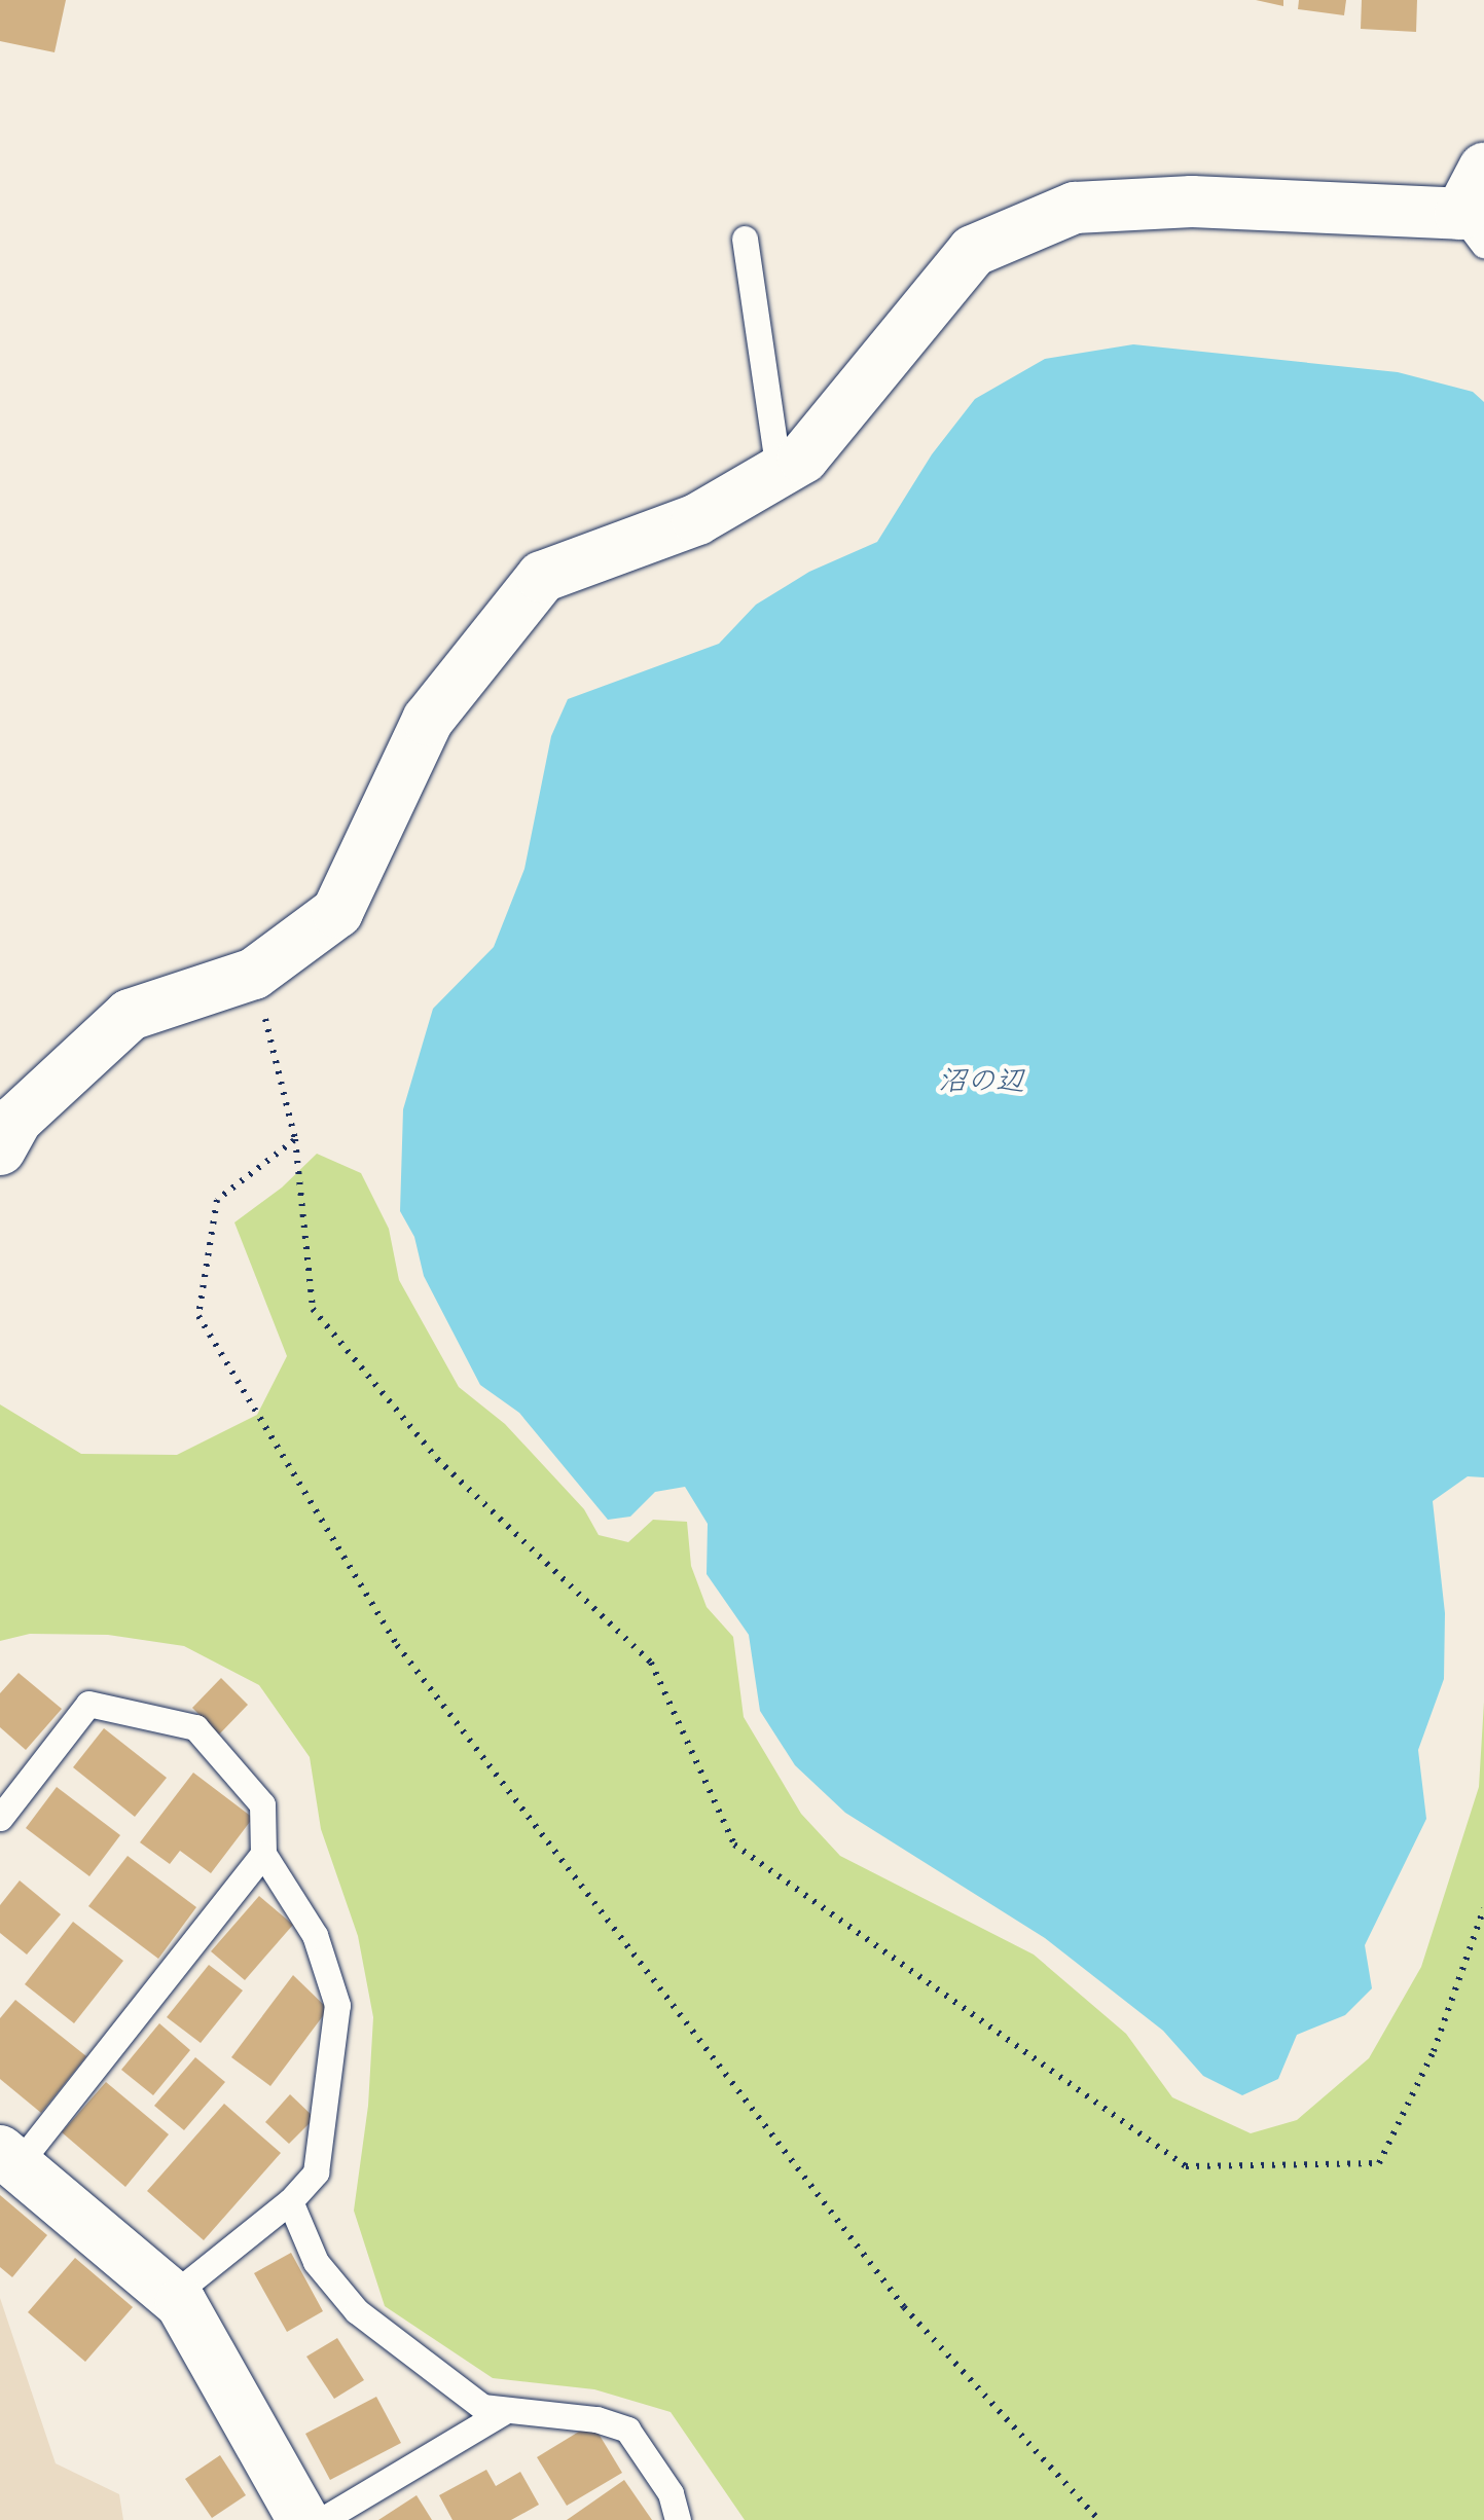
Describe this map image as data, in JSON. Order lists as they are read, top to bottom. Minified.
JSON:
{"water":["沼の辺"]}
